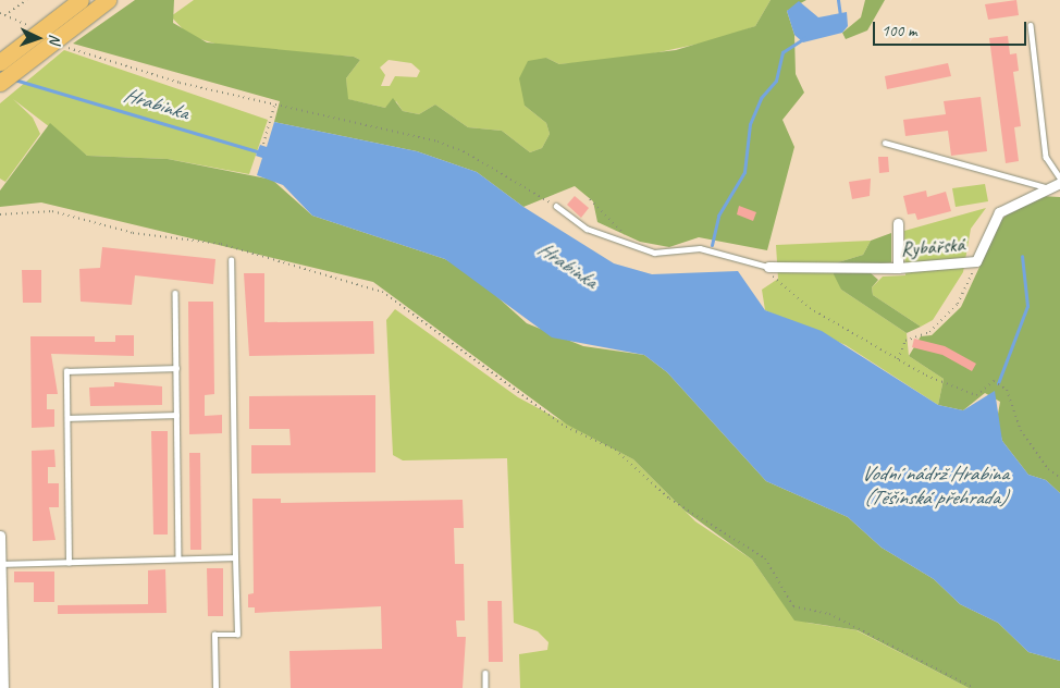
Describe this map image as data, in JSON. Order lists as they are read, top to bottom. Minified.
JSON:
{"streets":{"street":["Rybářská"]},"water":["Hrabinka","Vodní nádrž Hrabina (Těšínská přehrada)"],"scale_bar":"100 m","north":"right"}
